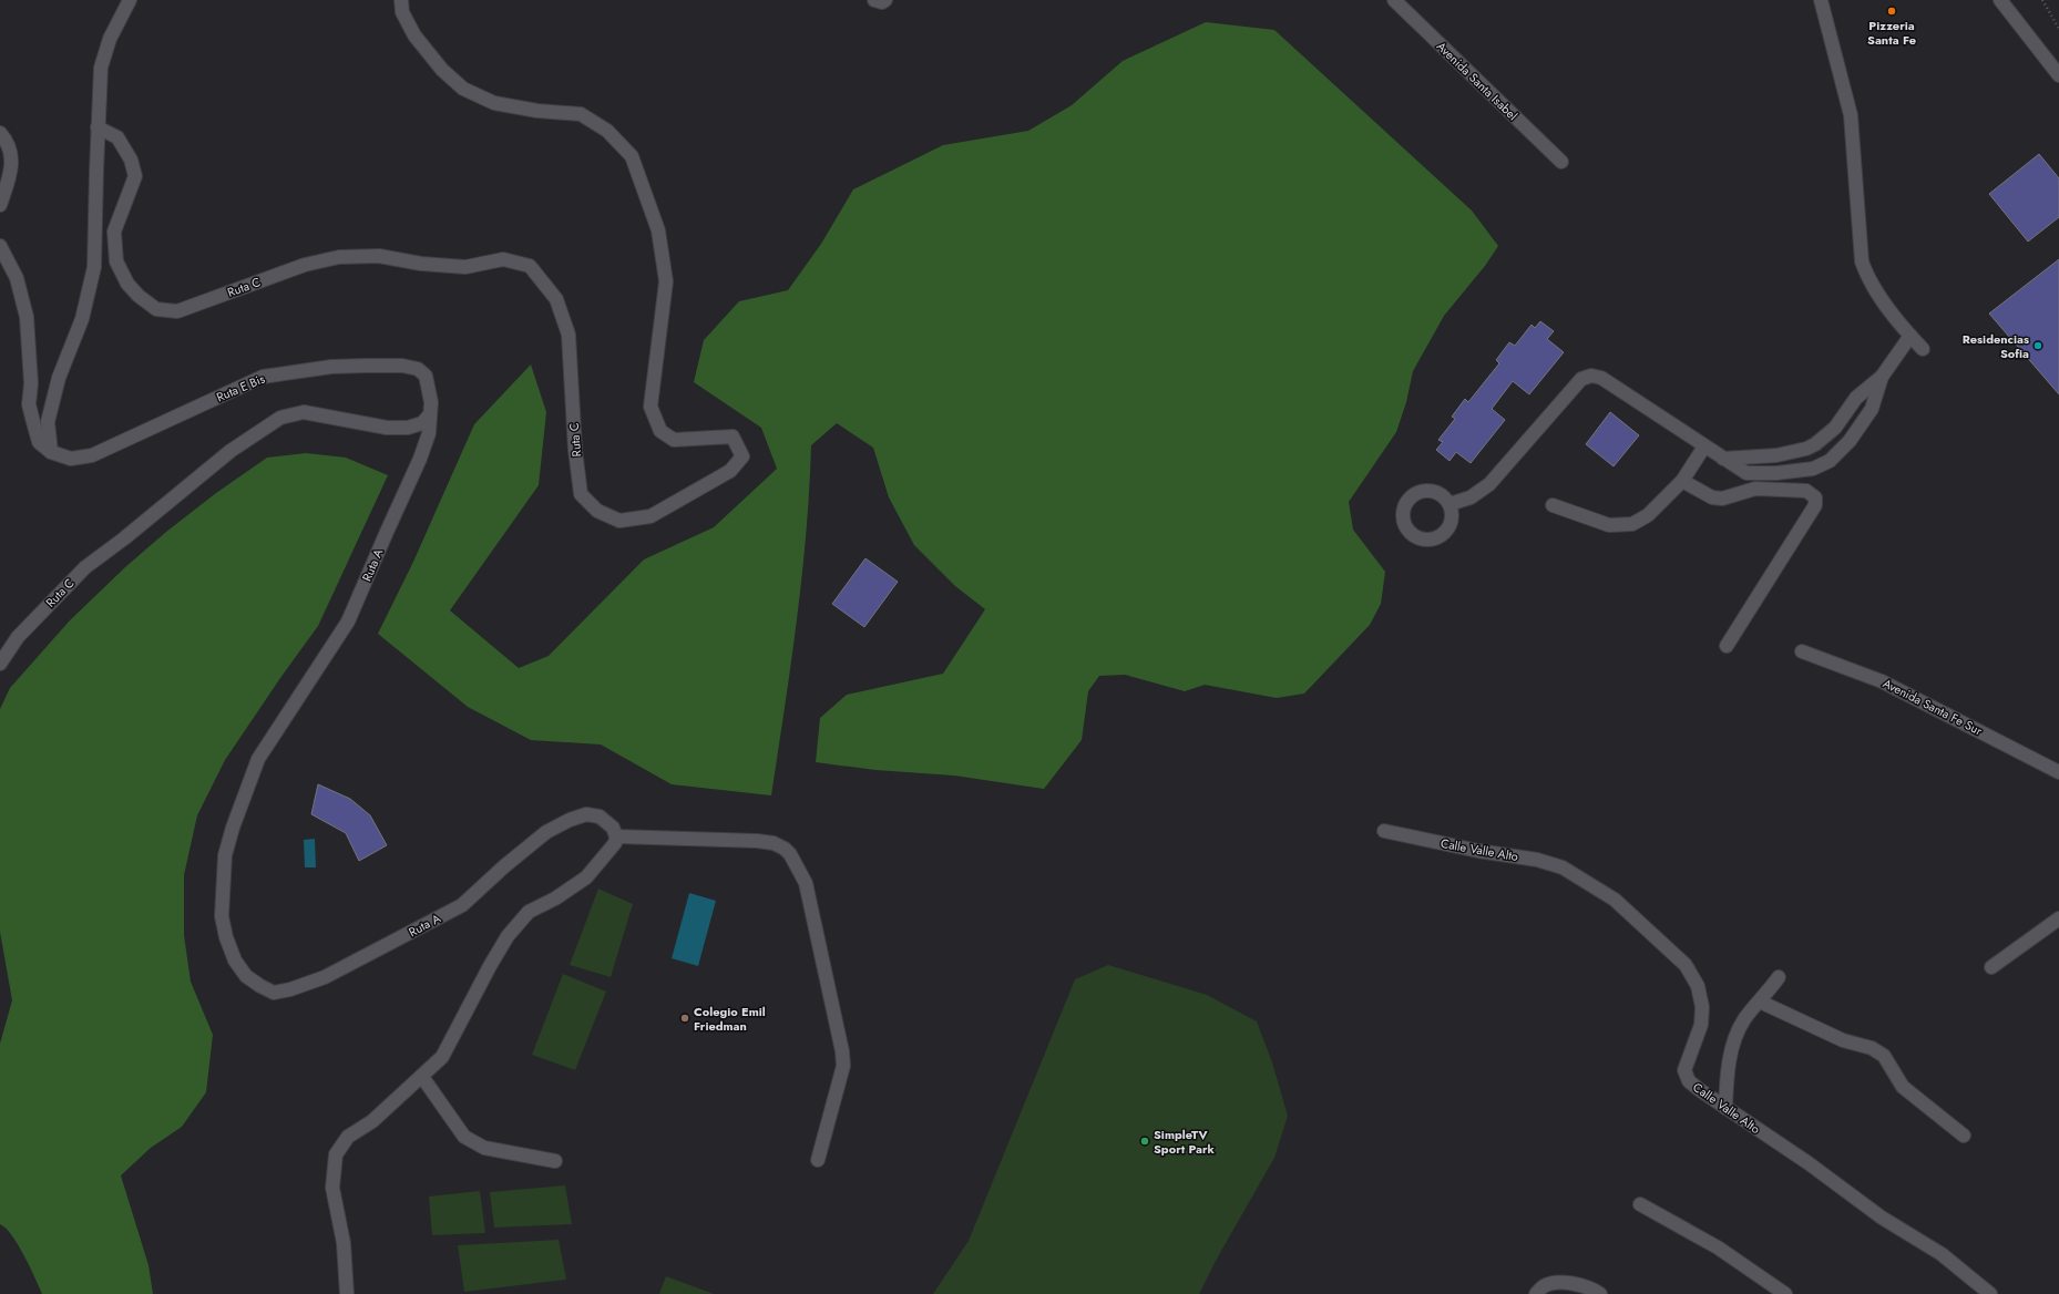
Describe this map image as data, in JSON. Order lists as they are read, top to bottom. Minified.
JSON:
{"streets":{"street":["Avenida Santa Isabel","Ruta C","Ruta E Bis","Ruta A","Avenida Santa Fe Sur","Calle Valle Alto"]},"crossings":[["Ruta C","Ruta E Bis"],["Ruta C","Ruta A"],["Ruta E Bis","Ruta A"]],"places":["Pizzeria Santa Fe","Residencias Sofia","Colegio Emil Friedman","SimpleTV Sport Park"]}
